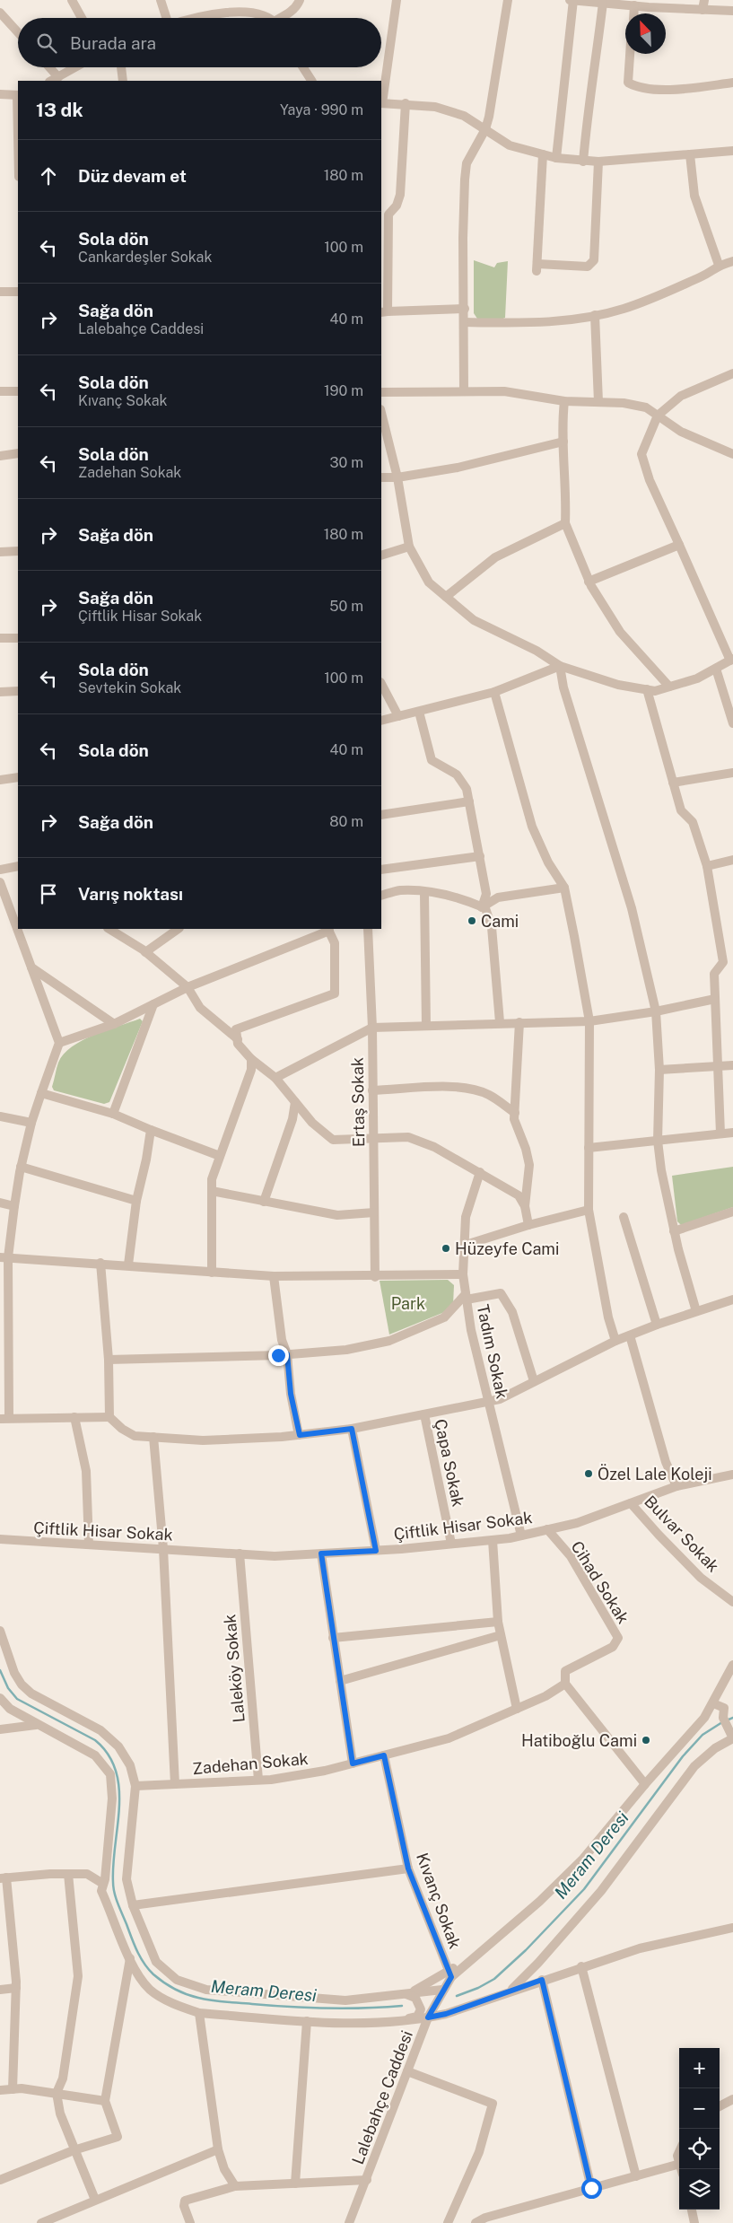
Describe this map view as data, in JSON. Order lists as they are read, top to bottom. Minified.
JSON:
{"streets":{"street":["Ertaş Sokak","Tadım Sokak","Çapa Sokak","Çiftlik Hisar Sokak","Bulvar Sokak","Cihad Sokak","Laleköy Sokak","Zadehan Sokak","Kıvanç Sokak","Lalebahçe Caddesi"]},"crossings":[["Tadım Sokak","Çiftlik Hisar Sokak"],["Çapa Sokak","Çiftlik Hisar Sokak"],["Çiftlik Hisar Sokak","Bulvar Sokak"],["Çiftlik Hisar Sokak","Cihad Sokak"],["Çiftlik Hisar Sokak","Laleköy Sokak"],["Cihad Sokak","Zadehan Sokak"],["Laleköy Sokak","Zadehan Sokak"],["Zadehan Sokak","Kıvanç Sokak"],["Kıvanç Sokak","Lalebahçe Caddesi"]],"water":["Meram Deresi"],"parks":["Park"],"places":["Cami","Hüzeyfe Cami","Özel Lale Koleji","Hatiboğlu Cami"],"north":"top left","page":{"search":"Burada ara","heading":["13 dk","Yaya · 990 m"],"list":[["Düz devam et","180 m"],["Sola dön","Cankardeşler Sokak","100 m"],["Sağa dön","Lalebahçe Caddesi","40 m"],["Sola dön","Kıvanç Sokak","190 m"],["Sola dön","Zadehan Sokak","30 m"],["Sağa dön","180 m"],["Sağa dön","Çiftlik Hisar Sokak","50 m"],["Sola dön","Sevtekin Sokak","100 m"],["Sola dön","40 m"],["Sağa dön","80 m"],"Varış noktası"],"map_buttons":["+","−"]}}
